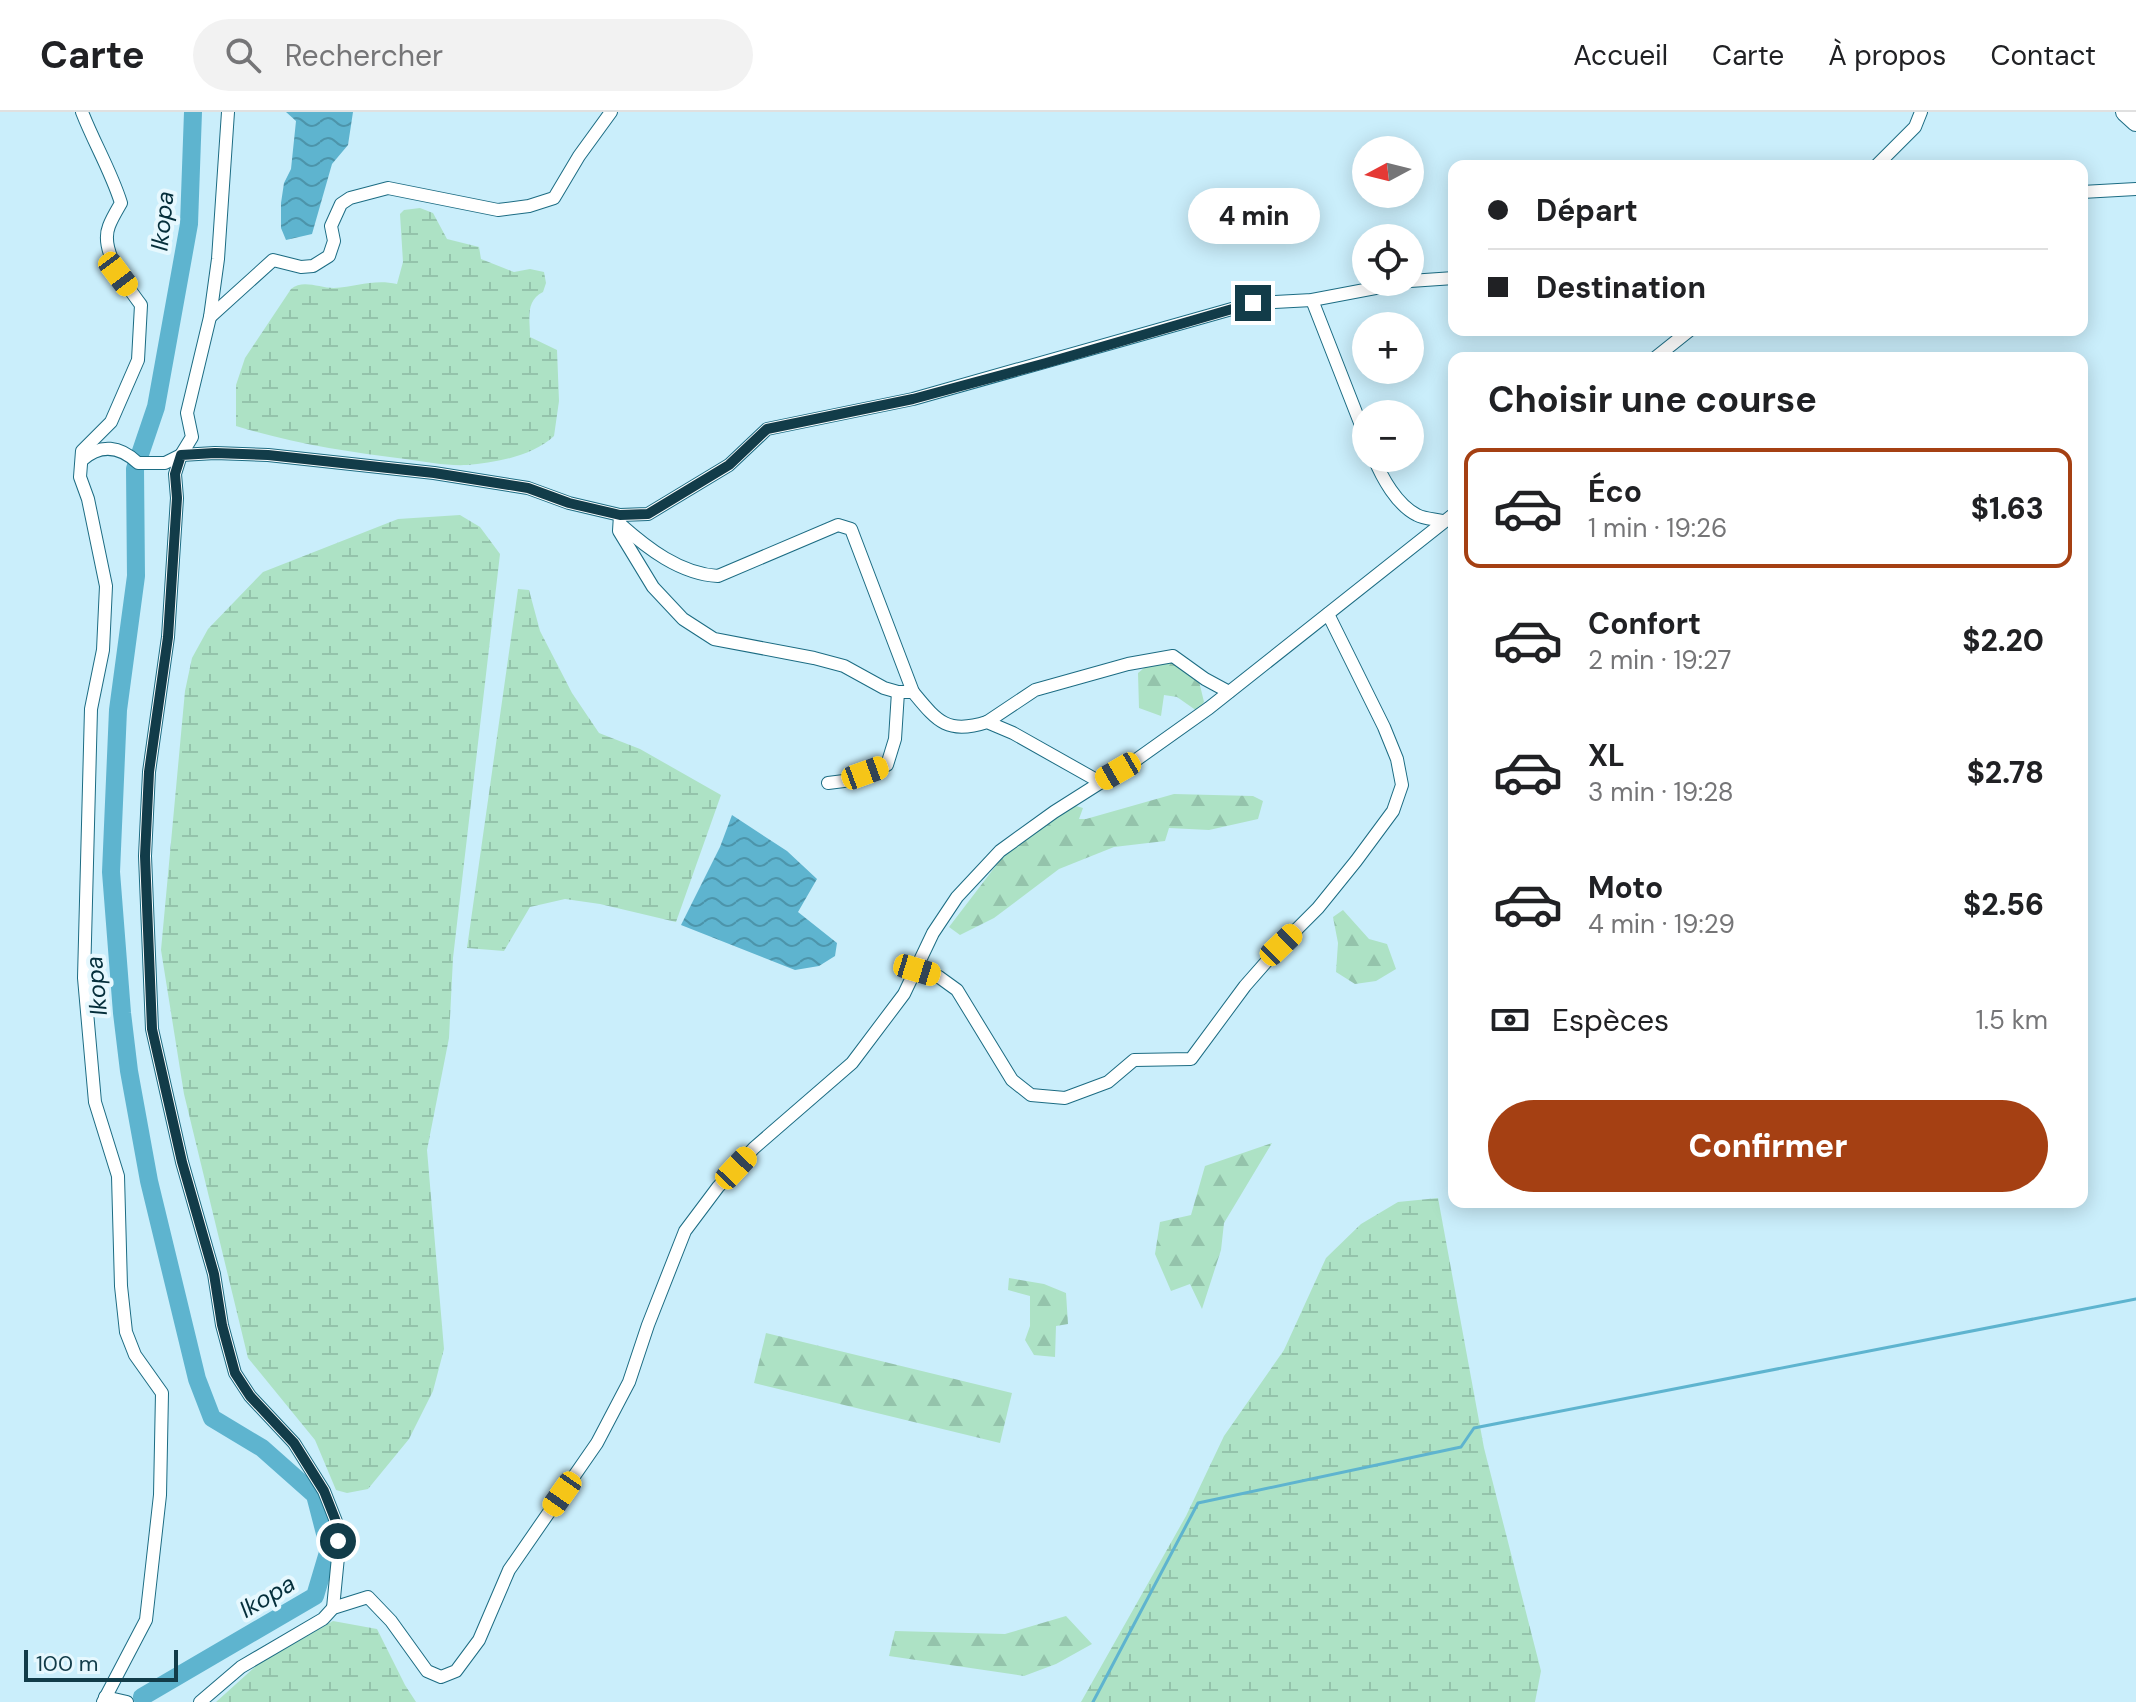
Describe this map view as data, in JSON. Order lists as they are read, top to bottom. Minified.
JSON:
{"water":["Ikopa"],"scale_bar":"100 m","north":"left","page":{"header":"Carte","search":"Rechercher","nav":["Accueil","Carte","À propos","Contact"],"map_buttons":["+","−"],"banner":["Départ","Destination"],"bubble":"4 min","heading":"Choisir une course","list":[{"name":"Éco","note":"1 min · 19:26","value":"$1.63"},{"name":"Confort","note":"2 min · 19:27","value":"$2.20"},{"name":"XL","note":"3 min · 19:28","value":"$2.78"},{"name":"Moto","note":"4 min · 19:29","value":"$2.56"}],"pay":["Espèces","1.5 km"],"buttons":"Confirmer","scale":"100 m"}}
